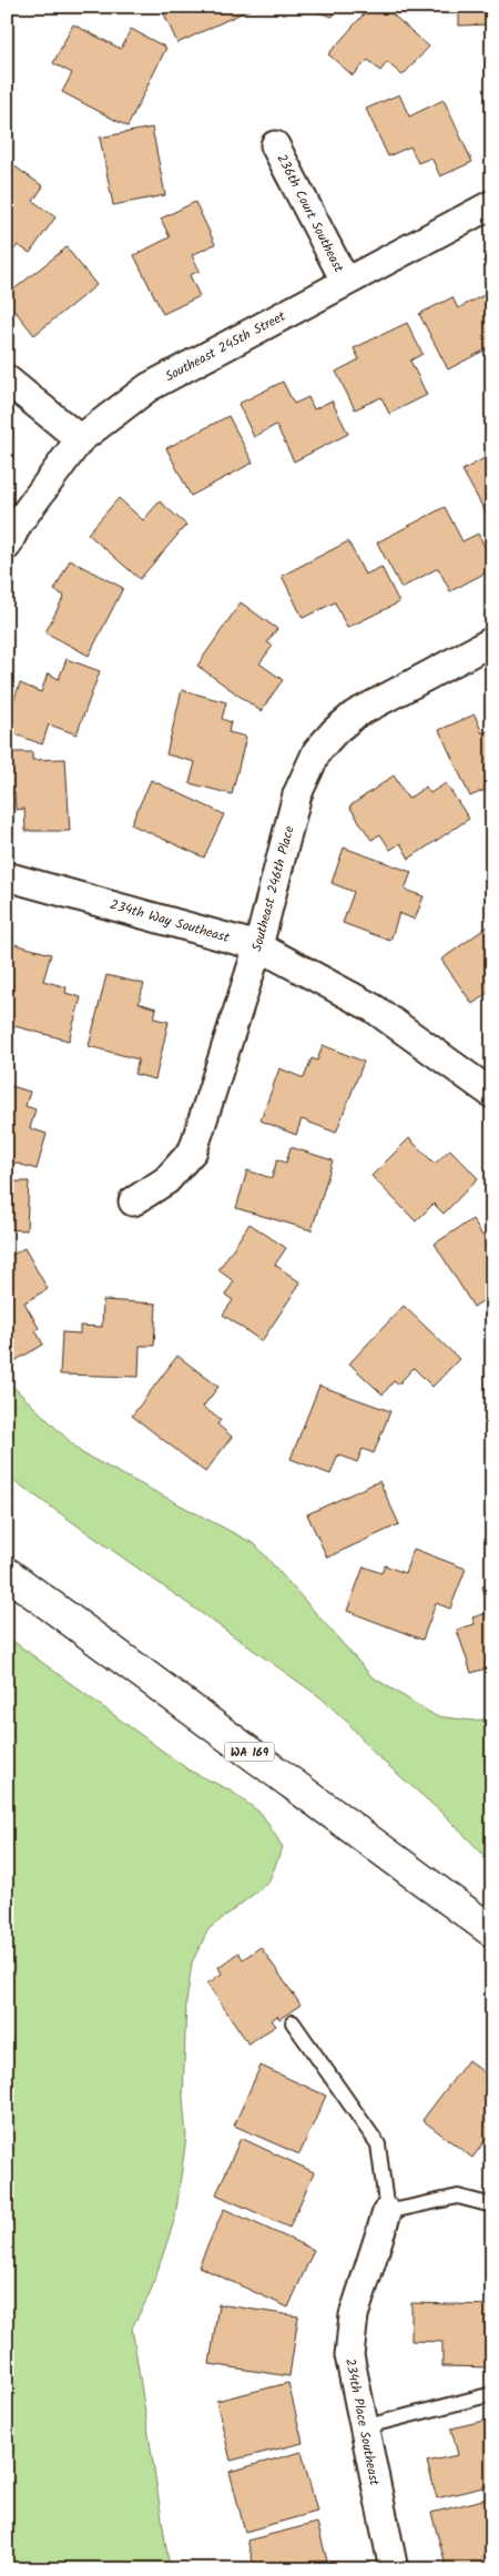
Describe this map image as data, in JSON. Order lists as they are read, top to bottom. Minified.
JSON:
{"streets":{"main road":["WA 169"],"street":["236th Court Southeast","Southeast 245th Street","Southeast 246th Place","234th Way Southeast","234th Place Southeast"]},"crossings":[["236th Court Southeast","Southeast 245th Street"],["Southeast 246th Place","234th Way Southeast"]]}
